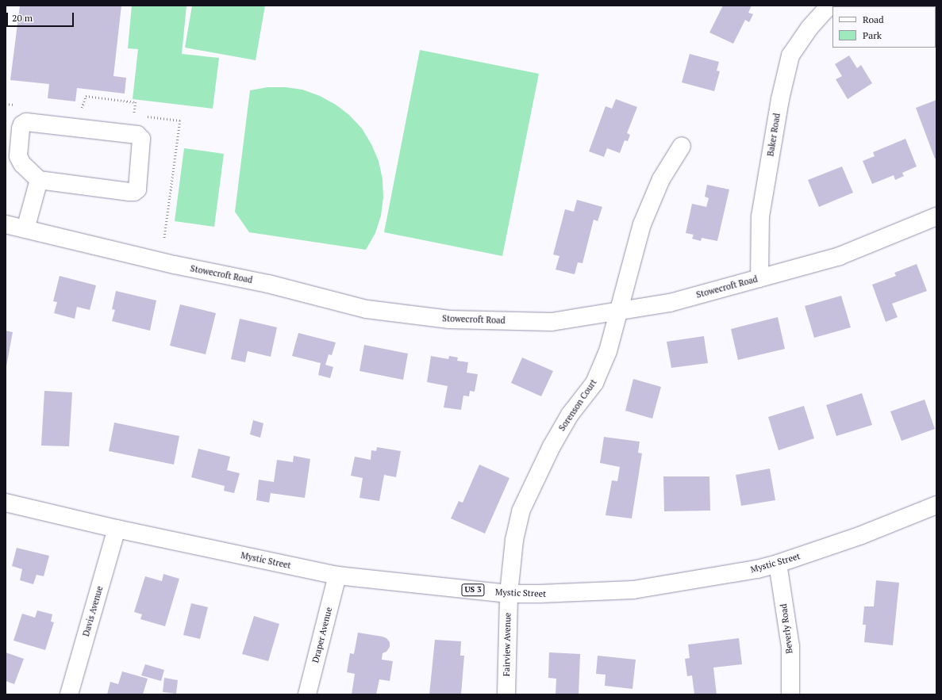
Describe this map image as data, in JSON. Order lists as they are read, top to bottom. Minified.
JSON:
{"streets":{"main road":["Baker Road","Stowecroft Road","Sorenson Court","Mystic Street","US 3","Davis Avenue","Beverly Road","Draper Avenue","Fairview Avenue"]},"crossings":[["Baker Road","Stowecroft Road"],["Stowecroft Road","Sorenson Court"],["Sorenson Court","Mystic Street"],["Sorenson Court","Fairview Avenue"],["Mystic Street","Davis Avenue"],["Mystic Street","Beverly Road"],["Mystic Street","Draper Avenue"],["Mystic Street","Fairview Avenue"]],"legend":["Road","Park"],"scale_bar":"20 m"}
